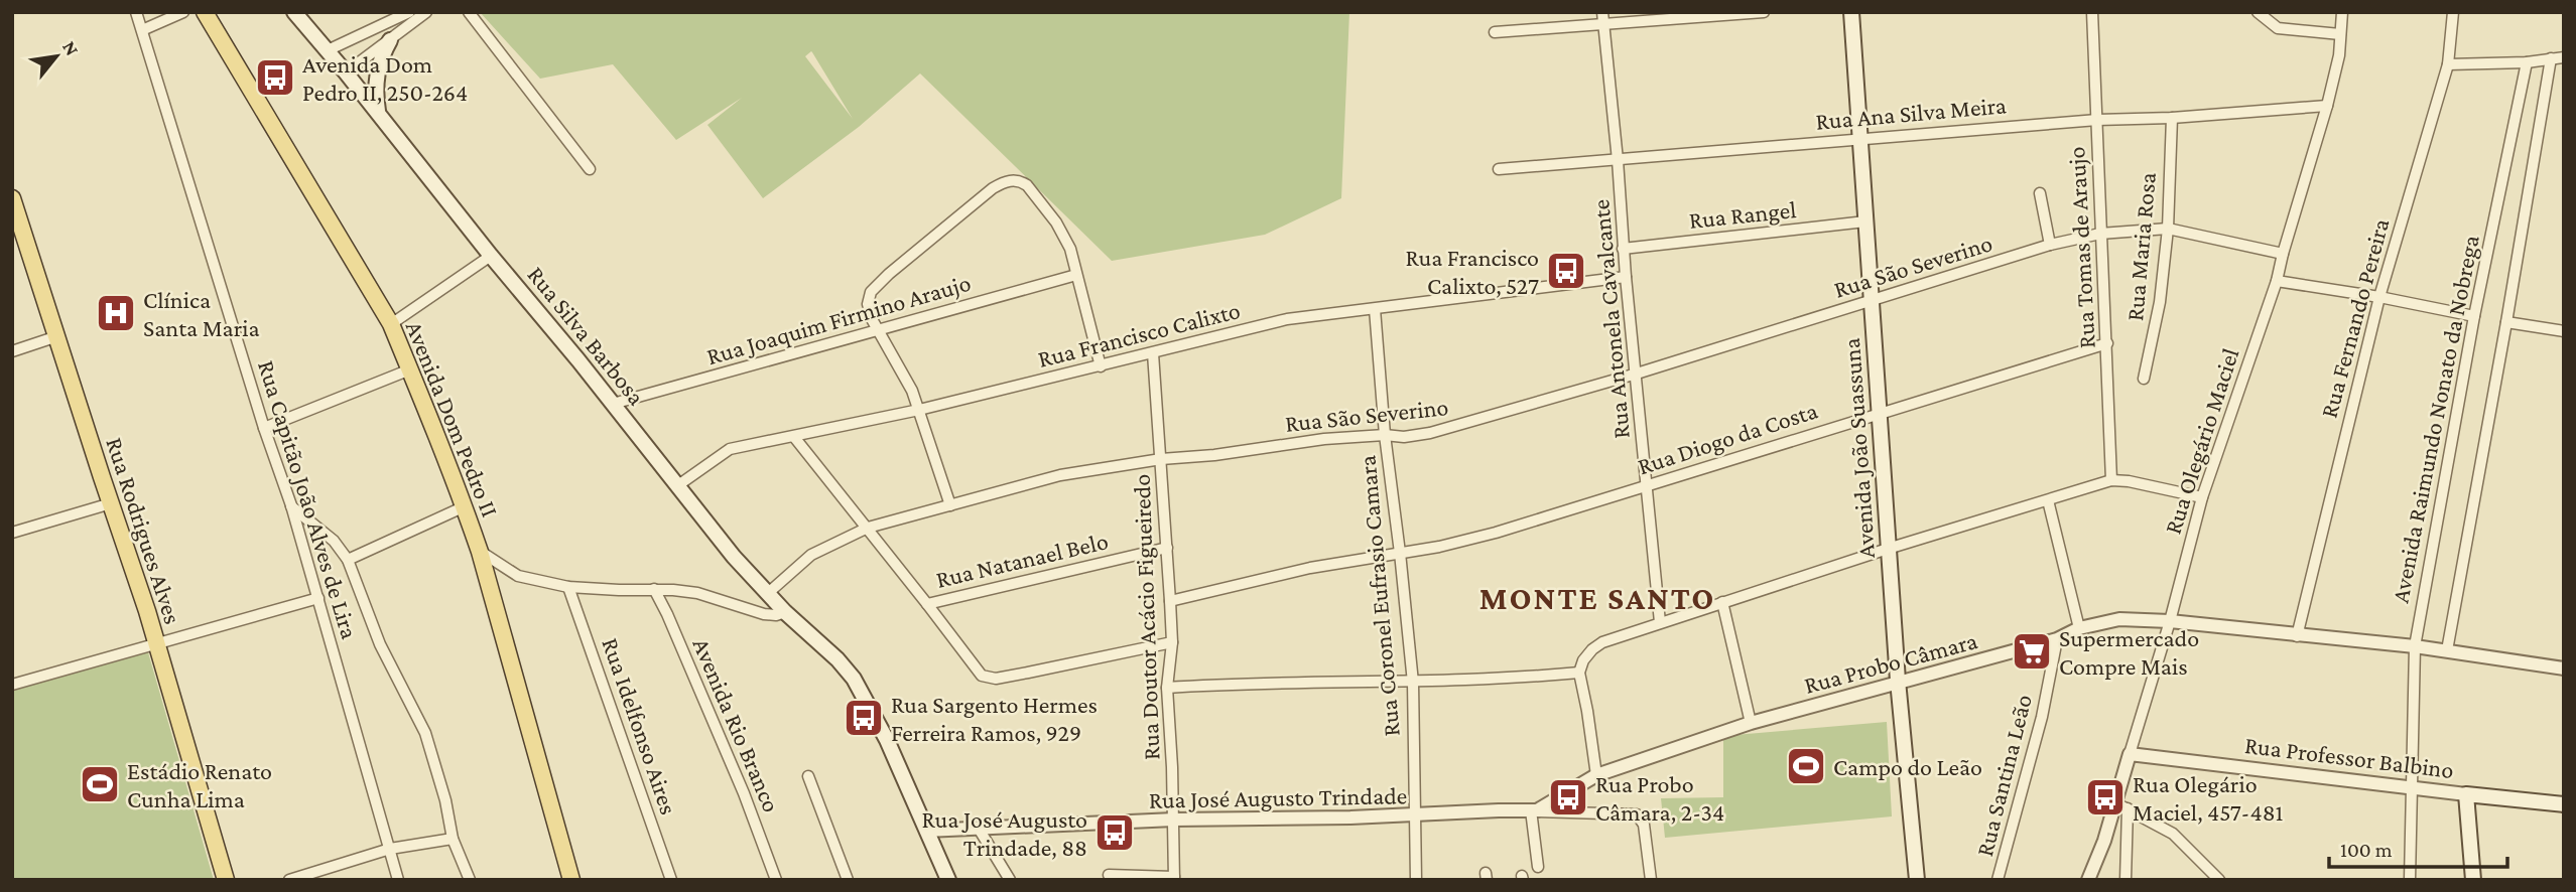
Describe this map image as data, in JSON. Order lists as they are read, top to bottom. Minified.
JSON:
{"streets":{"main road":["Rua Silva Barbosa","Avenida Dom Pedro II","Avenida João Suassuna","Rua Rodrigues Alves","Rua Professor Balbino"],"street":["Rua Ana Silva Meira","Rua Rangel","Rua Maria Rosa","Rua Tomas de Araujo","Rua São Severino","Rua Fernando Pereira","Rua Joaquim Firmino Araujo","Rua Antonela Cavalcante","Rua Francisco Calixto","Avenida Raimundo Nonato da Nobrega","Rua Diogo da Costa","Rua Olegário Maciel","Rua Capitão João Alves de Lira","Rua Natanael Belo","Rua Coronel Eufrasio Camara","Rua Doutor Acácio Figueiredo","Rua Probo Câmara","Avenida Rio Branco","Rua Idelfonso Aires","Rua Santina Leão","Rua José Augusto Trindade"]},"crossings":[["Rua Ana Silva Meira","Rua Maria Rosa"],["Rua Ana Silva Meira","Rua Tomas de Araujo"],["Rua Ana Silva Meira","Rua Antonela Cavalcante"],["Rua Ana Silva Meira","Rua Olegário Maciel"],["Rua Ana Silva Meira","Avenida João Suassuna"],["Rua Rangel","Rua Antonela Cavalcante"],["Rua Rangel","Avenida João Suassuna"],["Rua Maria Rosa","Rua São Severino"],["Rua Tomas de Araujo","Rua São Severino"],["Rua Tomas de Araujo","Rua Diogo da Costa"],["Rua São Severino","Rua Antonela Cavalcante"],["Rua São Severino","Rua Silva Barbosa"],["Rua São Severino","Rua Olegário Maciel"],["Rua São Severino","Avenida João Suassuna"],["Rua São Severino","Rua Coronel Eufrasio Camara"],["Rua São Severino","Rua Doutor Acácio Figueiredo"],["Rua Fernando Pereira","Rua Probo Câmara"],["Rua Joaquim Firmino Araujo","Rua Silva Barbosa"],["Rua Antonela Cavalcante","Rua Francisco Calixto"],["Rua Antonela Cavalcante","Rua Diogo da Costa"],["Rua Francisco Calixto","Rua Silva Barbosa"],["Rua Francisco Calixto","Rua Coronel Eufrasio Camara"],["Rua Francisco Calixto","Rua Doutor Acácio Figueiredo"],["Rua Silva Barbosa","Rua José Augusto Trindade"],["Avenida Raimundo Nonato da Nobrega","Rua Probo Câmara"],["Avenida Raimundo Nonato da Nobrega","Rua Professor Balbino"],["Rua Diogo da Costa","Avenida João Suassuna"],["Rua Diogo da Costa","Rua Coronel Eufrasio Camara"],["Rua Diogo da Costa","Rua Doutor Acácio Figueiredo"],["Rua Olegário Maciel","Rua Probo Câmara"],["Rua Olegário Maciel","Rua Professor Balbino"],["Avenida João Suassuna","Rua Probo Câmara"],["Rua Natanael Belo","Rua Doutor Acácio Figueiredo"],["Rua Coronel Eufrasio Camara","Rua José Augusto Trindade"],["Rua Doutor Acácio Figueiredo","Rua José Augusto Trindade"],["Rua Probo Câmara","Rua Santina Leão"],["Rua Probo Câmara","Rua José Augusto Trindade"]],"districts":["MONTE SANTO"],"places":{"bus stop":["Avenida Dom Pedro II, 250-264","Rua Francisco Calixto, 527","Rua Sargento Hermes Ferreira Ramos, 929","Rua Probo Câmara, 2-34","Rua Olegário Maciel, 457-481","Rua José Augusto Trindade, 88"],"hospital":["Clínica Santa Maria"],"supermarket":["Supermercado Compre Mais"],"sports":["Campo do Leão","Estádio Renato Cunha Lima"]},"scale_bar":"100 m","north":"top right"}
